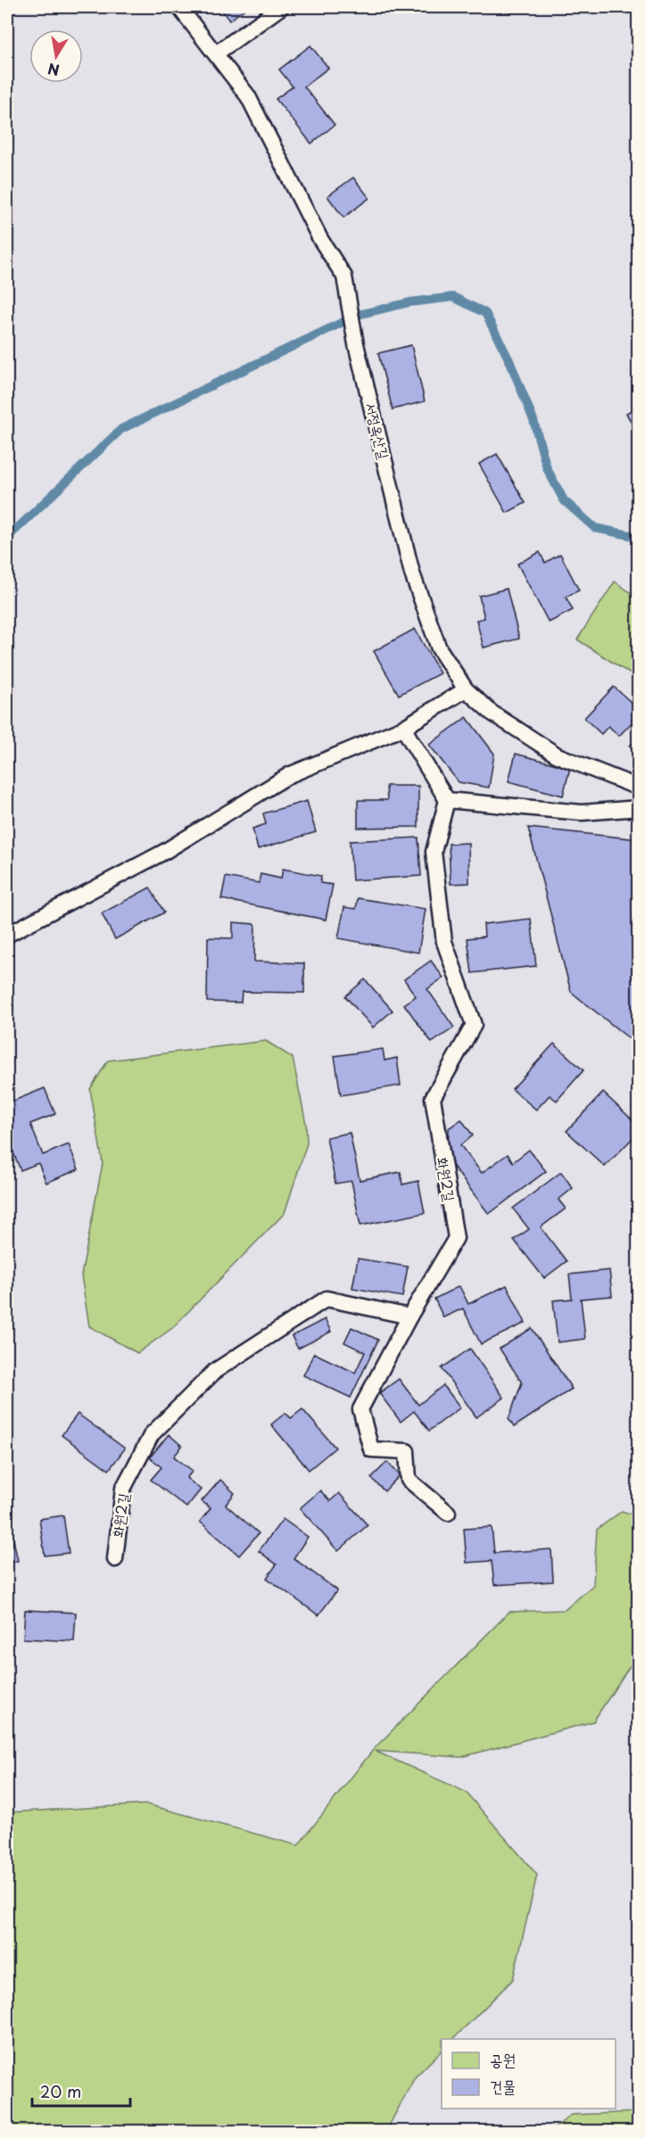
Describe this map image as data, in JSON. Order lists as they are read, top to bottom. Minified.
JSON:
{"streets":{"lane":["서정옥산길","화원2길"]},"legend":["공원","건물"],"scale_bar":"20 m","north":"bottom"}
